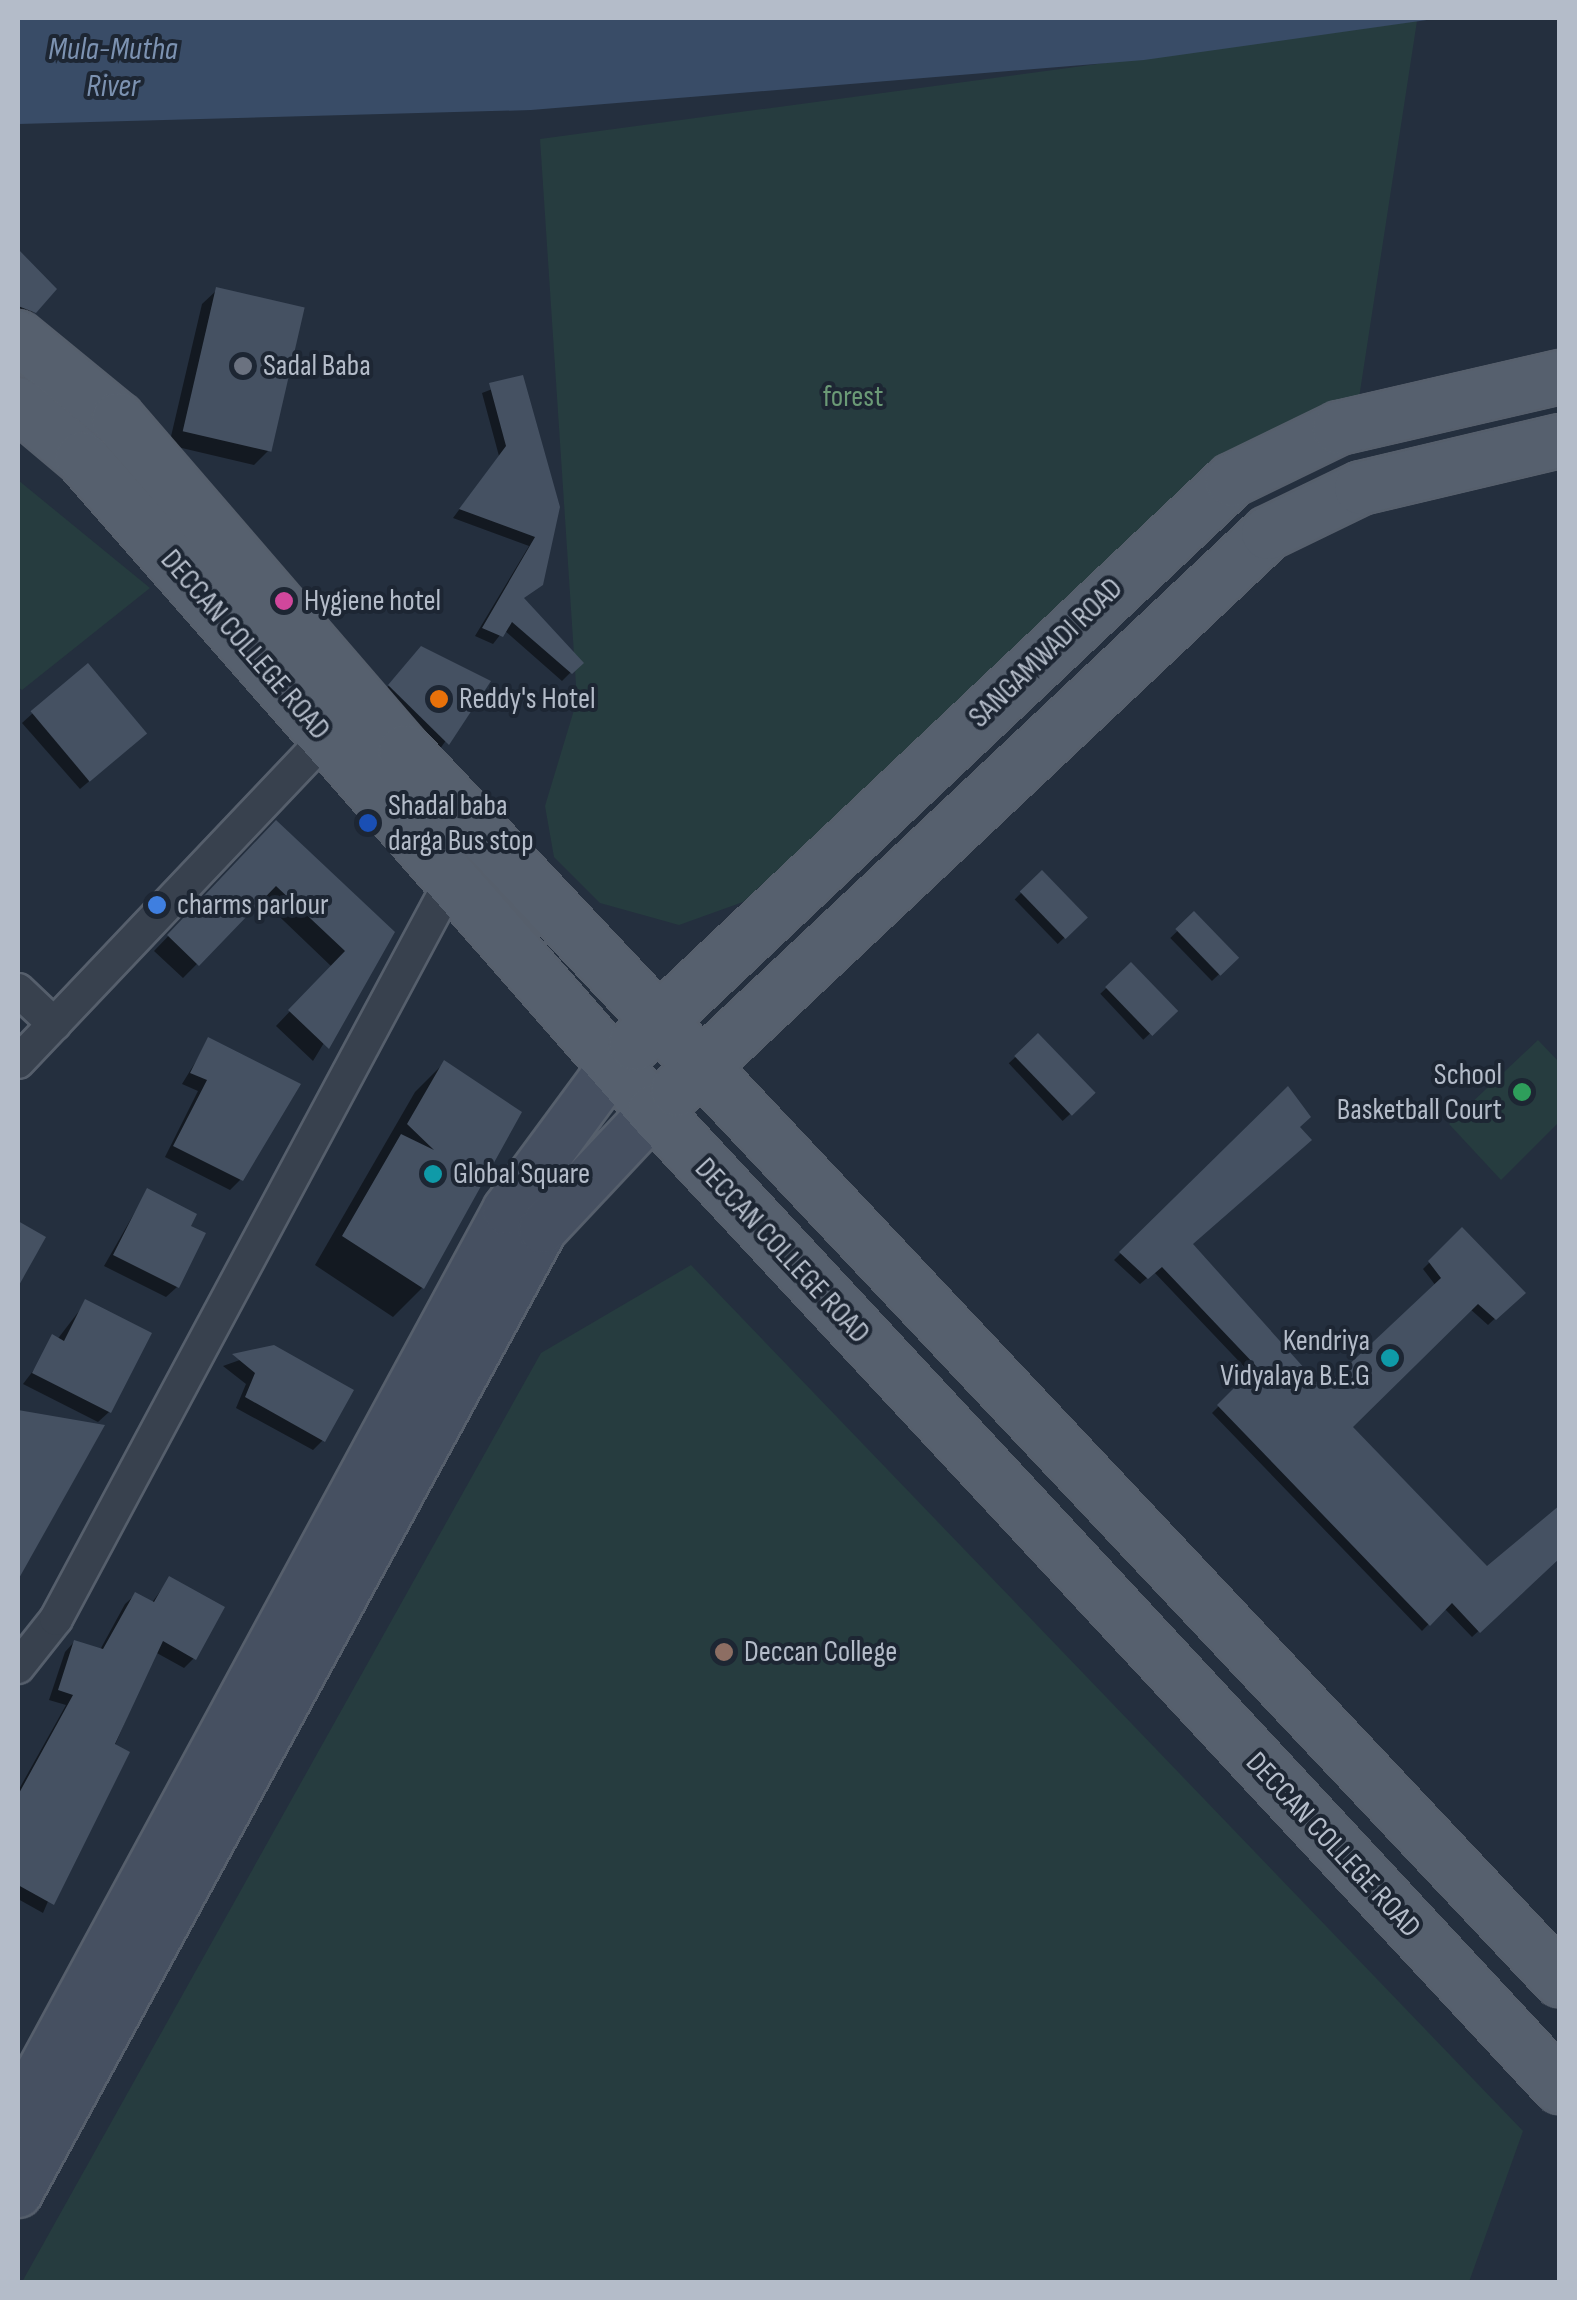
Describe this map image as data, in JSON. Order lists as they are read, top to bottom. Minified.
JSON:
{"streets":{"main road":["DECCAN COLLEGE ROAD","SANGAMWADI ROAD"]},"crossings":[["DECCAN COLLEGE ROAD","SANGAMWADI ROAD"]],"water":["Mula-Mutha River"],"parks":["forest"],"places":["Sadal Baba","Hygiene hotel","Reddy's Hotel","Shadal baba darga Bus stop","charms parlour","School Basketball Court","Global Square","Kendriya Vidyalaya B.E.G","Deccan College"]}
